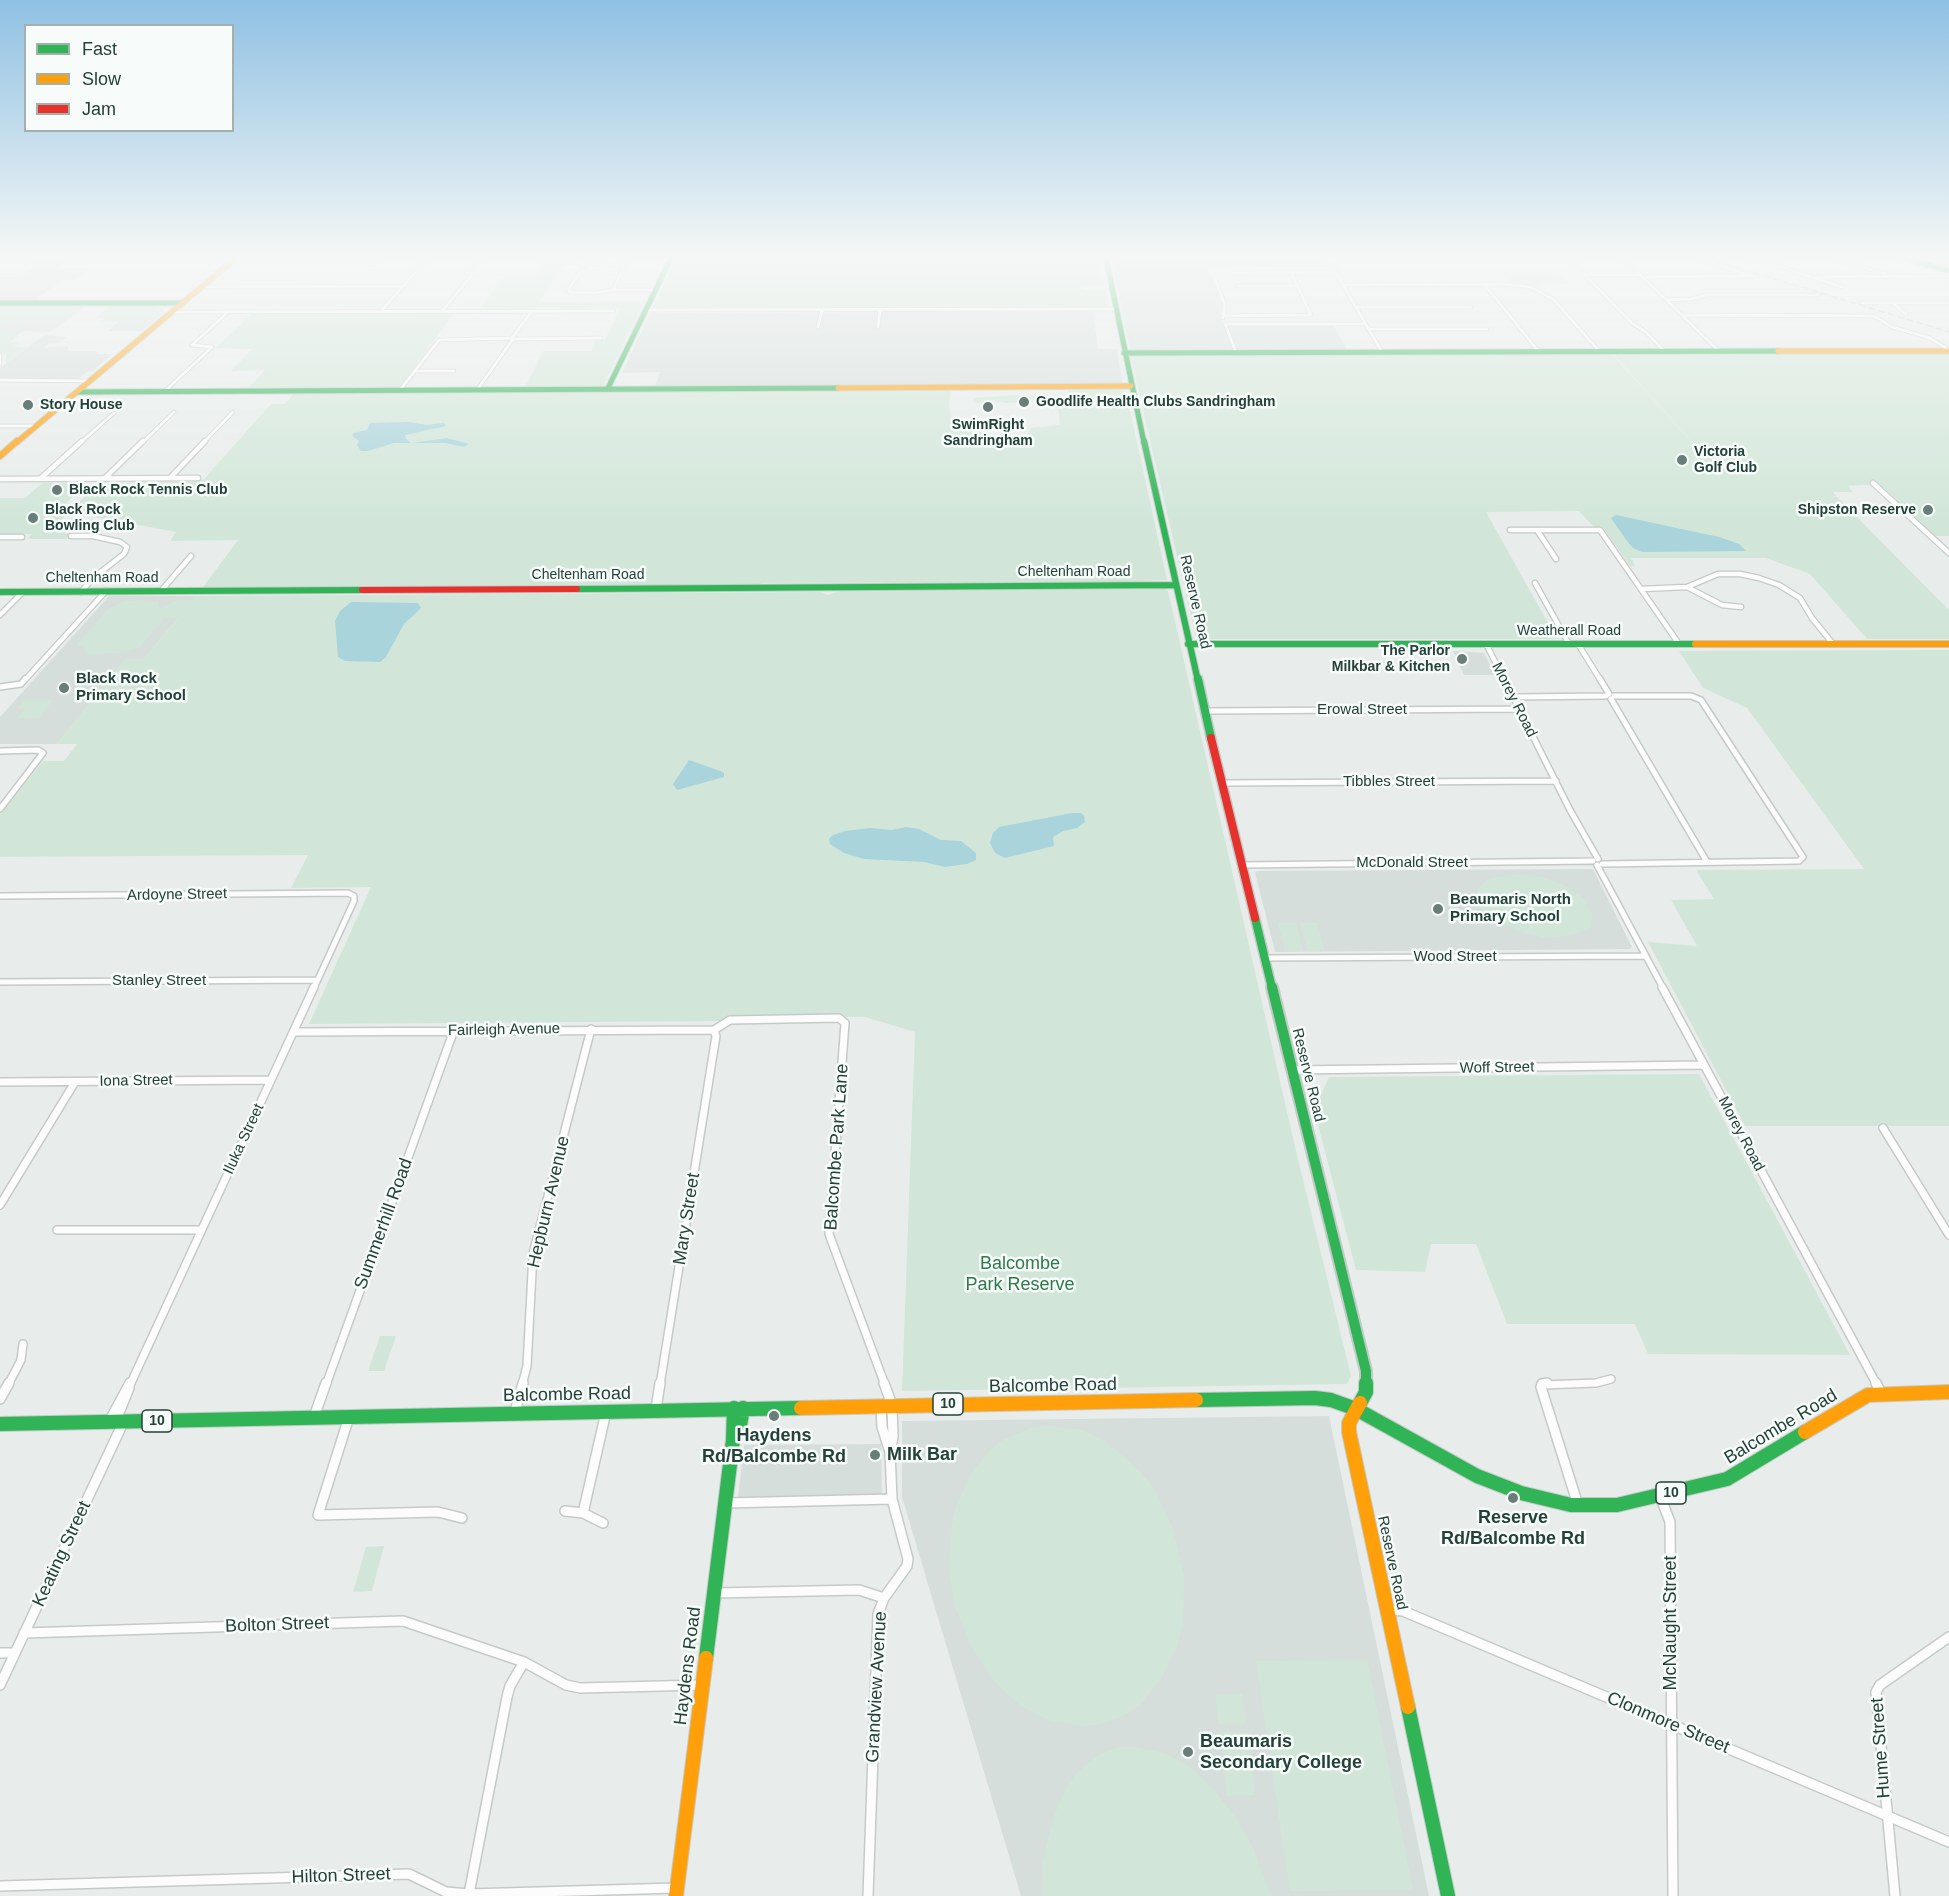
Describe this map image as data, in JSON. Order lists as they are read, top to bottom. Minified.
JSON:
{"streets":{"main road":["Cheltenham Road","Reserve Road","Weatherall Road","Balcombe Road","10","Haydens Road"],"street":["Morey Road","Erowal Street","Tibbles Street","McDonald Street","Ardoyne Street","Wood Street","Stanley Street","Fairleigh Avenue","Woff Street","Iona Street","Iluka Street","Balcombe Park Lane","Hepburn Avenue","Mary Street","Summerhill Road","Keating Street","McNaught Street","Bolton Street","Grandview Avenue","Clonmore Street","Hume Street","Hilton Street"]},"crossings":[["Cheltenham Road","Reserve Road"],["Reserve Road","Weatherall Road"],["Reserve Road","Erowal Street"],["Reserve Road","Tibbles Street"],["Reserve Road","McDonald Street"],["Reserve Road","Wood Street"],["Reserve Road","Woff Street"],["Reserve Road","Balcombe Road"],["Reserve Road","Clonmore Street"],["Weatherall Road","Morey Road"],["Morey Road","Erowal Street"],["Morey Road","Tibbles Street"],["Morey Road","McDonald Street"],["Morey Road","Wood Street"],["Morey Road","Woff Street"],["Morey Road","Balcombe Road"],["Ardoyne Street","Iluka Street"],["Stanley Street","Iluka Street"],["Fairleigh Avenue","Iluka Street"],["Fairleigh Avenue","Balcombe Park Lane"],["Fairleigh Avenue","Hepburn Avenue"],["Fairleigh Avenue","Mary Street"],["Fairleigh Avenue","Summerhill Road"],["Iona Street","Iluka Street"],["Iluka Street","Balcombe Road"],["Iluka Street","Keating Street"],["Balcombe Park Lane","Mary Street"],["Balcombe Park Lane","Balcombe Road"],["Balcombe Park Lane","Grandview Avenue"],["Hepburn Avenue","Balcombe Road"],["Mary Street","Balcombe Road"],["Summerhill Road","Balcombe Road"],["Balcombe Road","Keating Street"],["Balcombe Road","McNaught Street"],["Balcombe Road","Haydens Road"],["Balcombe Road","Grandview Avenue"],["Keating Street","Bolton Street"],["McNaught Street","Clonmore Street"],["Bolton Street","Haydens Road"],["Haydens Road","Hilton Street"],["Clonmore Street","Hume Street"]],"parks":["Balcombe Park Reserve"],"places":["Goodlife Health Clubs Sandringham","Story House","SwimRight Sandringham","Victoria Golf Club","Black Rock Tennis Club","Shipston Reserve","Black Rock Bowling Club","The Parlor Milkbar & Kitchen","Black Rock Primary School","Beaumaris North Primary School","Haydens Rd/Balcombe Rd","Milk Bar","Reserve Rd/Balcombe Rd","Beaumaris Secondary College"],"legend":["Fast","Slow","Jam"]}
